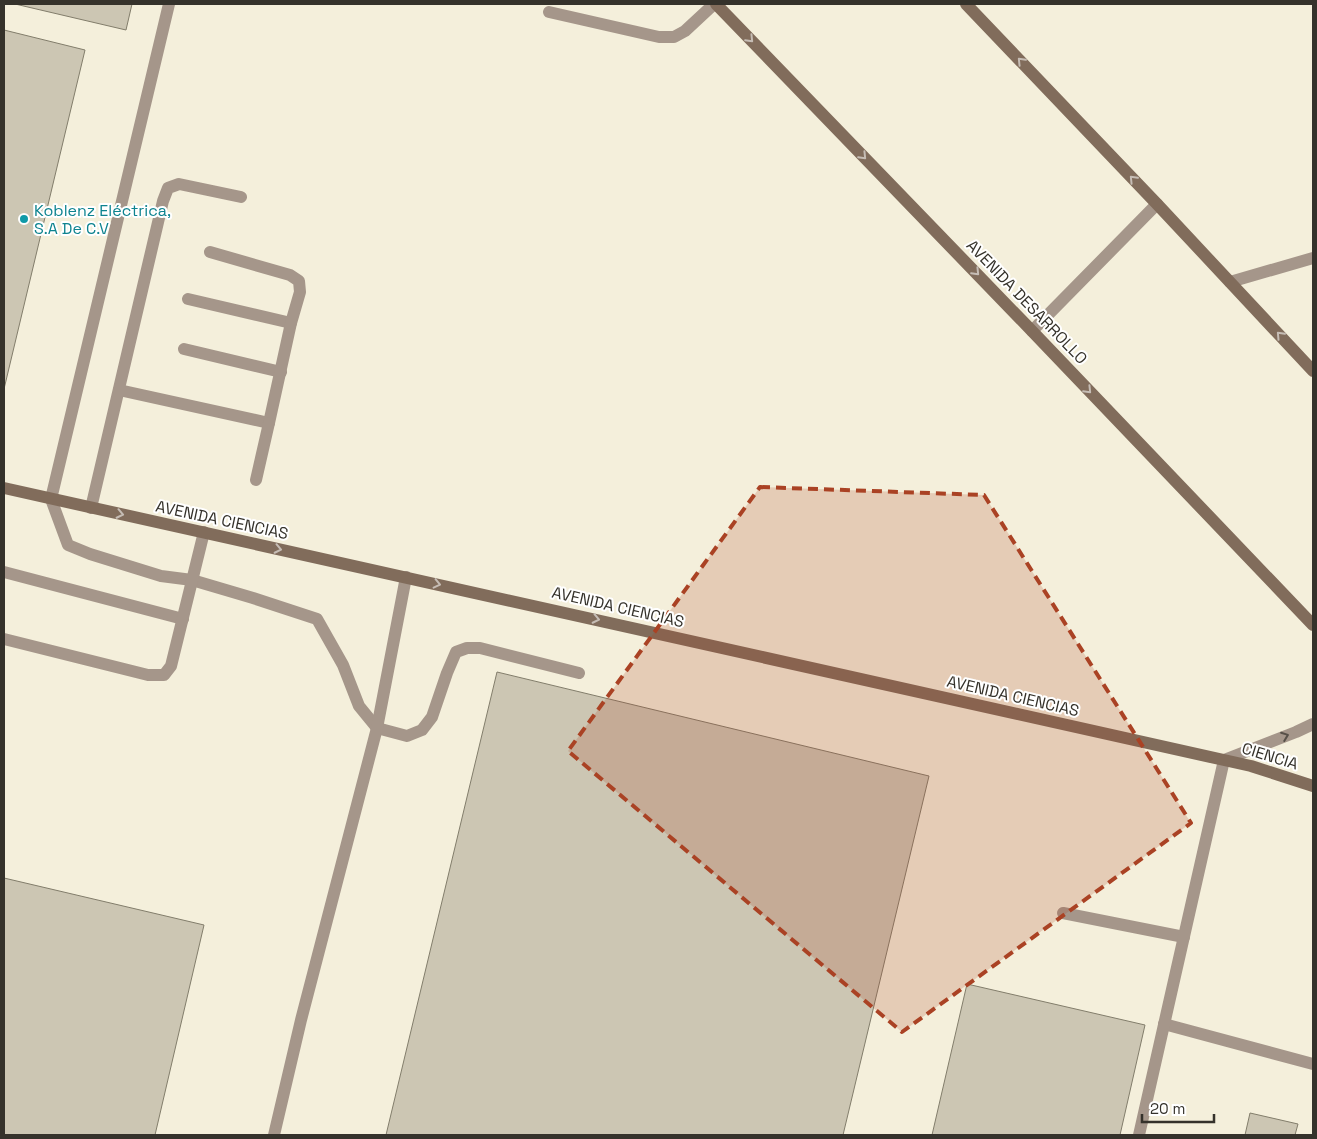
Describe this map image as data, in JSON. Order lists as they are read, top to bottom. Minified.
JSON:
{"streets":{"main road":["AVENIDA DESARROLLO","AVENIDA CIENCIAS","CIENCIA"]},"crossings":[["AVENIDA CIENCIAS","CIENCIA"]],"one_way":["AVENIDA DESARROLLO","AVENIDA CIENCIAS","CIENCIA"],"places":["Koblenz Eléctrica, S.A De C.V"],"scale_bar":"20 m"}
